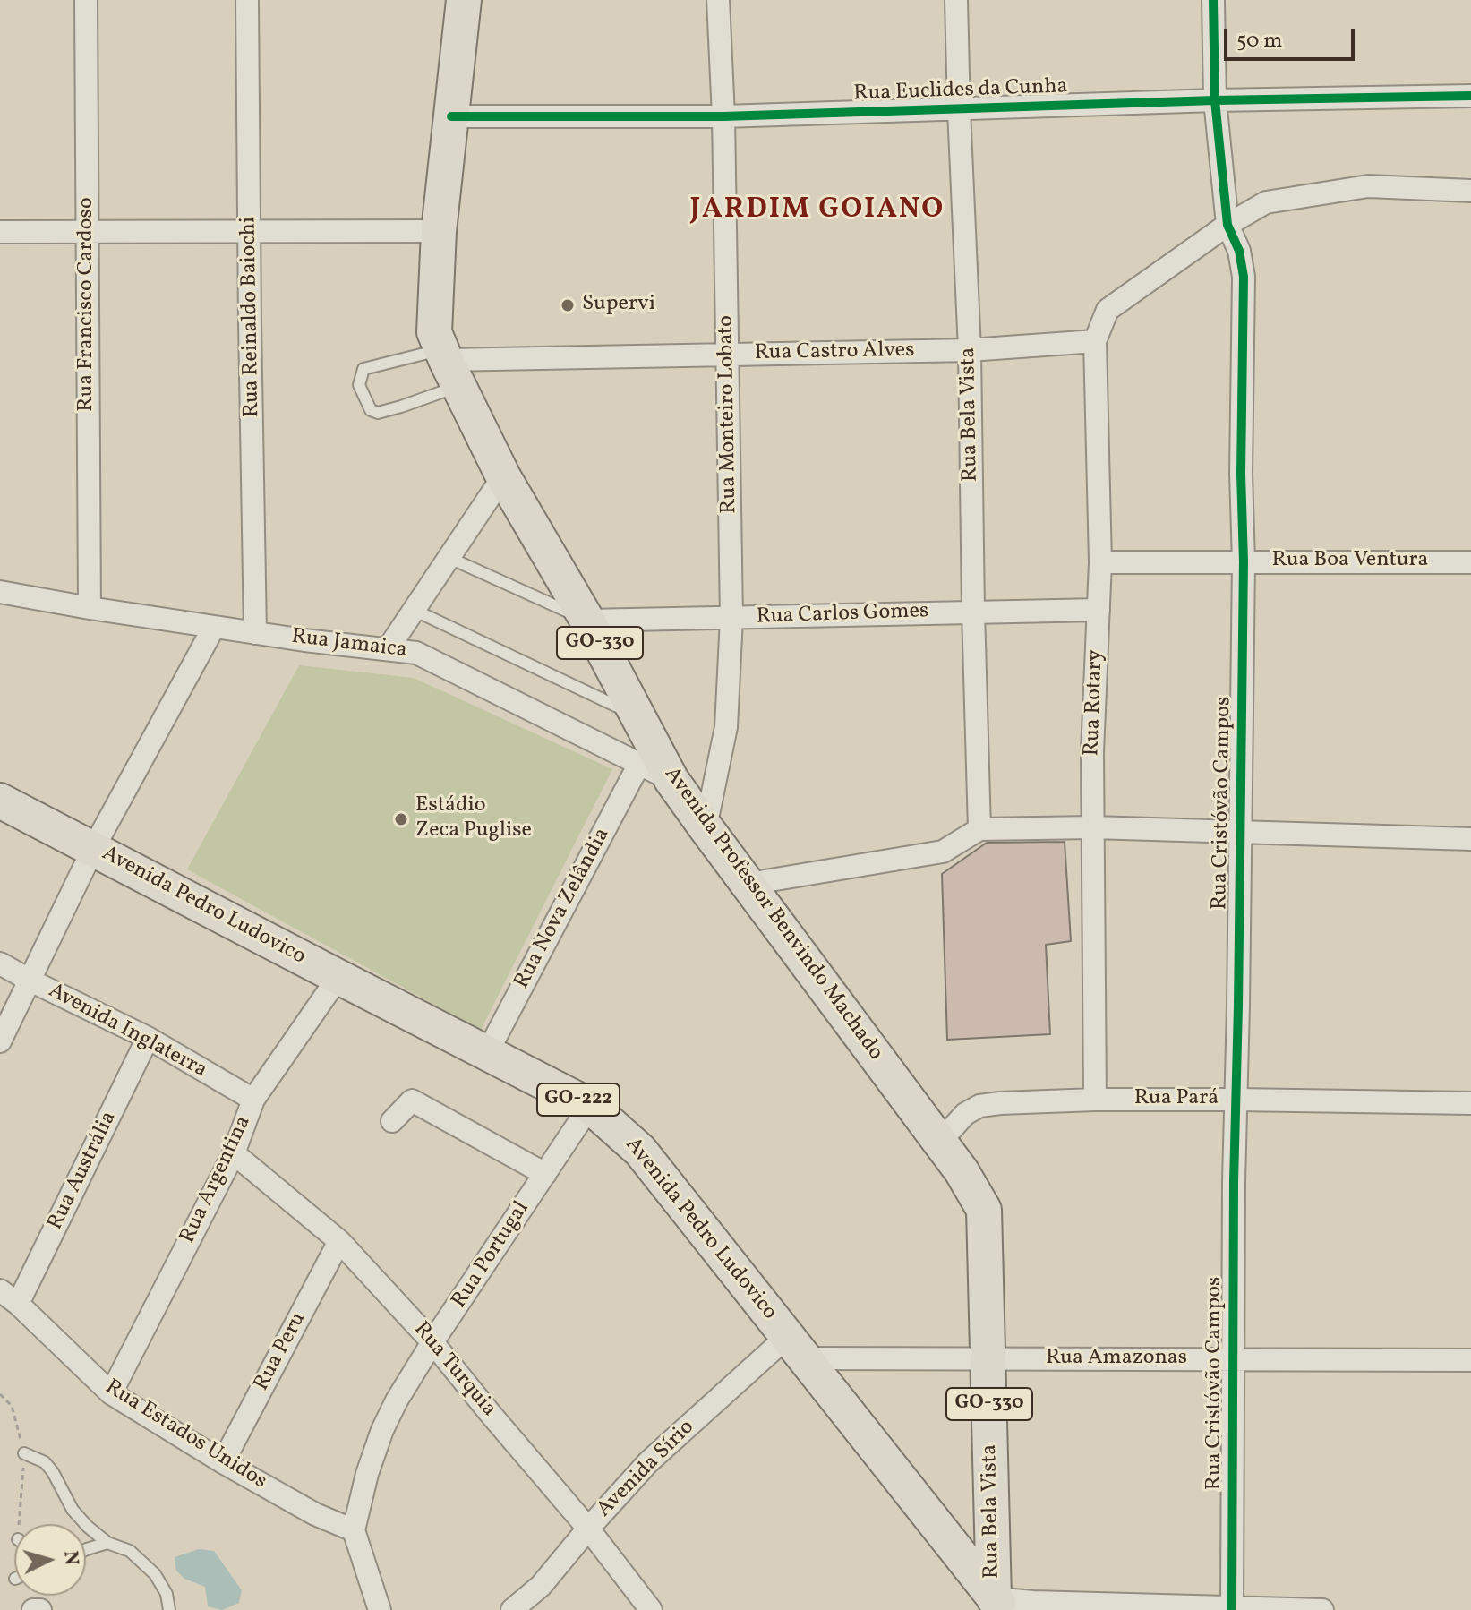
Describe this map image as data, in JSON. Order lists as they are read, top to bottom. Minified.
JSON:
{"streets":{"main road":["Rua Bela Vista","GO-330","Avenida Pedro Ludovico","Avenida Professor Benvindo Machado","GO-222"],"street":["Rua Euclides da Cunha","Rua Francisco Cardoso","Rua Reinaldo Baiochi","Rua Castro Alves","Rua Monteiro Lobato","Rua Boa Ventura","Rua Carlos Gomes","Rua Jamaica","Rua Rotary","Rua Cristóvão Campos","Rua Nova Zelândia","Avenida Inglaterra","Rua Pará","Rua Austrália","Rua Argentina","Rua Portugal","Rua Peru","Rua Amazonas","Rua Turquia","Rua Estados Unidos","Avenida Sírio"]},"crossings":[["Rua Euclides da Cunha","Rua Monteiro Lobato"],["Rua Euclides da Cunha","Rua Bela Vista"],["Rua Euclides da Cunha","Rua Cristóvão Campos"],["Rua Euclides da Cunha","Avenida Professor Benvindo Machado"],["Rua Francisco Cardoso","Rua Jamaica"],["Rua Reinaldo Baiochi","Rua Jamaica"],["Rua Castro Alves","Rua Monteiro Lobato"],["Rua Castro Alves","Rua Bela Vista"],["Rua Castro Alves","Rua Rotary"],["Rua Castro Alves","Avenida Professor Benvindo Machado"],["Rua Monteiro Lobato","Rua Carlos Gomes"],["Rua Monteiro Lobato","Avenida Professor Benvindo Machado"],["Rua Bela Vista","Rua Carlos Gomes"],["Rua Bela Vista","Avenida Pedro Ludovico"],["Rua Bela Vista","Avenida Professor Benvindo Machado"],["Rua Bela Vista","Rua Amazonas"],["Rua Boa Ventura","Rua Rotary"],["Rua Boa Ventura","Rua Cristóvão Campos"],["Rua Carlos Gomes","Rua Rotary"],["Rua Carlos Gomes","Avenida Professor Benvindo Machado"],["Rua Jamaica","Rua Nova Zelândia"],["Rua Jamaica","Avenida Professor Benvindo Machado"],["Rua Rotary","Rua Cristóvão Campos"],["Rua Rotary","Rua Pará"],["Rua Cristóvão Campos","Rua Pará"],["Rua Cristóvão Campos","Rua Amazonas"],["Avenida Pedro Ludovico","Rua Nova Zelândia"],["Avenida Pedro Ludovico","Rua Argentina"],["Avenida Pedro Ludovico","Rua Portugal"],["Avenida Pedro Ludovico","Rua Amazonas"],["Avenida Pedro Ludovico","Avenida Sírio"],["Avenida Professor Benvindo Machado","Rua Pará"],["Avenida Inglaterra","Rua Austrália"],["Avenida Inglaterra","Rua Argentina"],["Rua Austrália","Rua Estados Unidos"],["Rua Argentina","Rua Turquia"],["Rua Argentina","Rua Estados Unidos"],["Rua Portugal","Rua Turquia"],["Rua Portugal","Rua Estados Unidos"],["Rua Peru","Rua Turquia"],["Rua Peru","Rua Estados Unidos"],["Rua Amazonas","Avenida Sírio"],["Rua Turquia","Avenida Sírio"]],"districts":["JARDIM GOIANO"],"places":["Supervi","Estádio Zeca Puglise"],"scale_bar":"50 m","north":"right"}
